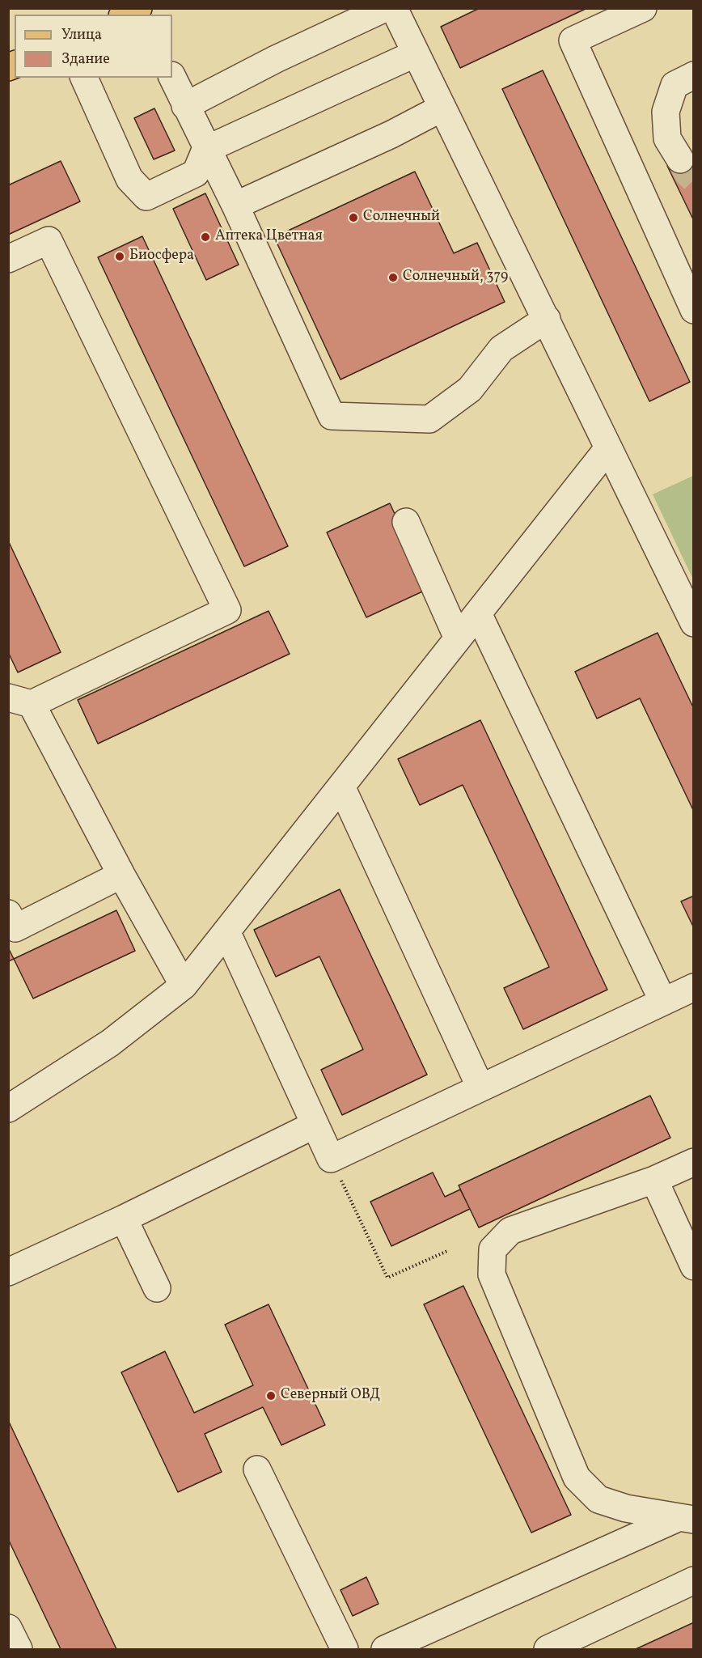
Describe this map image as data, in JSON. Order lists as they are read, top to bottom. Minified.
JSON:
{"places":["Солнечный","Аптека Цветная","Биосфера","Солнечный, 379","Северный ОВД"],"legend":["Улица","Здание"]}
